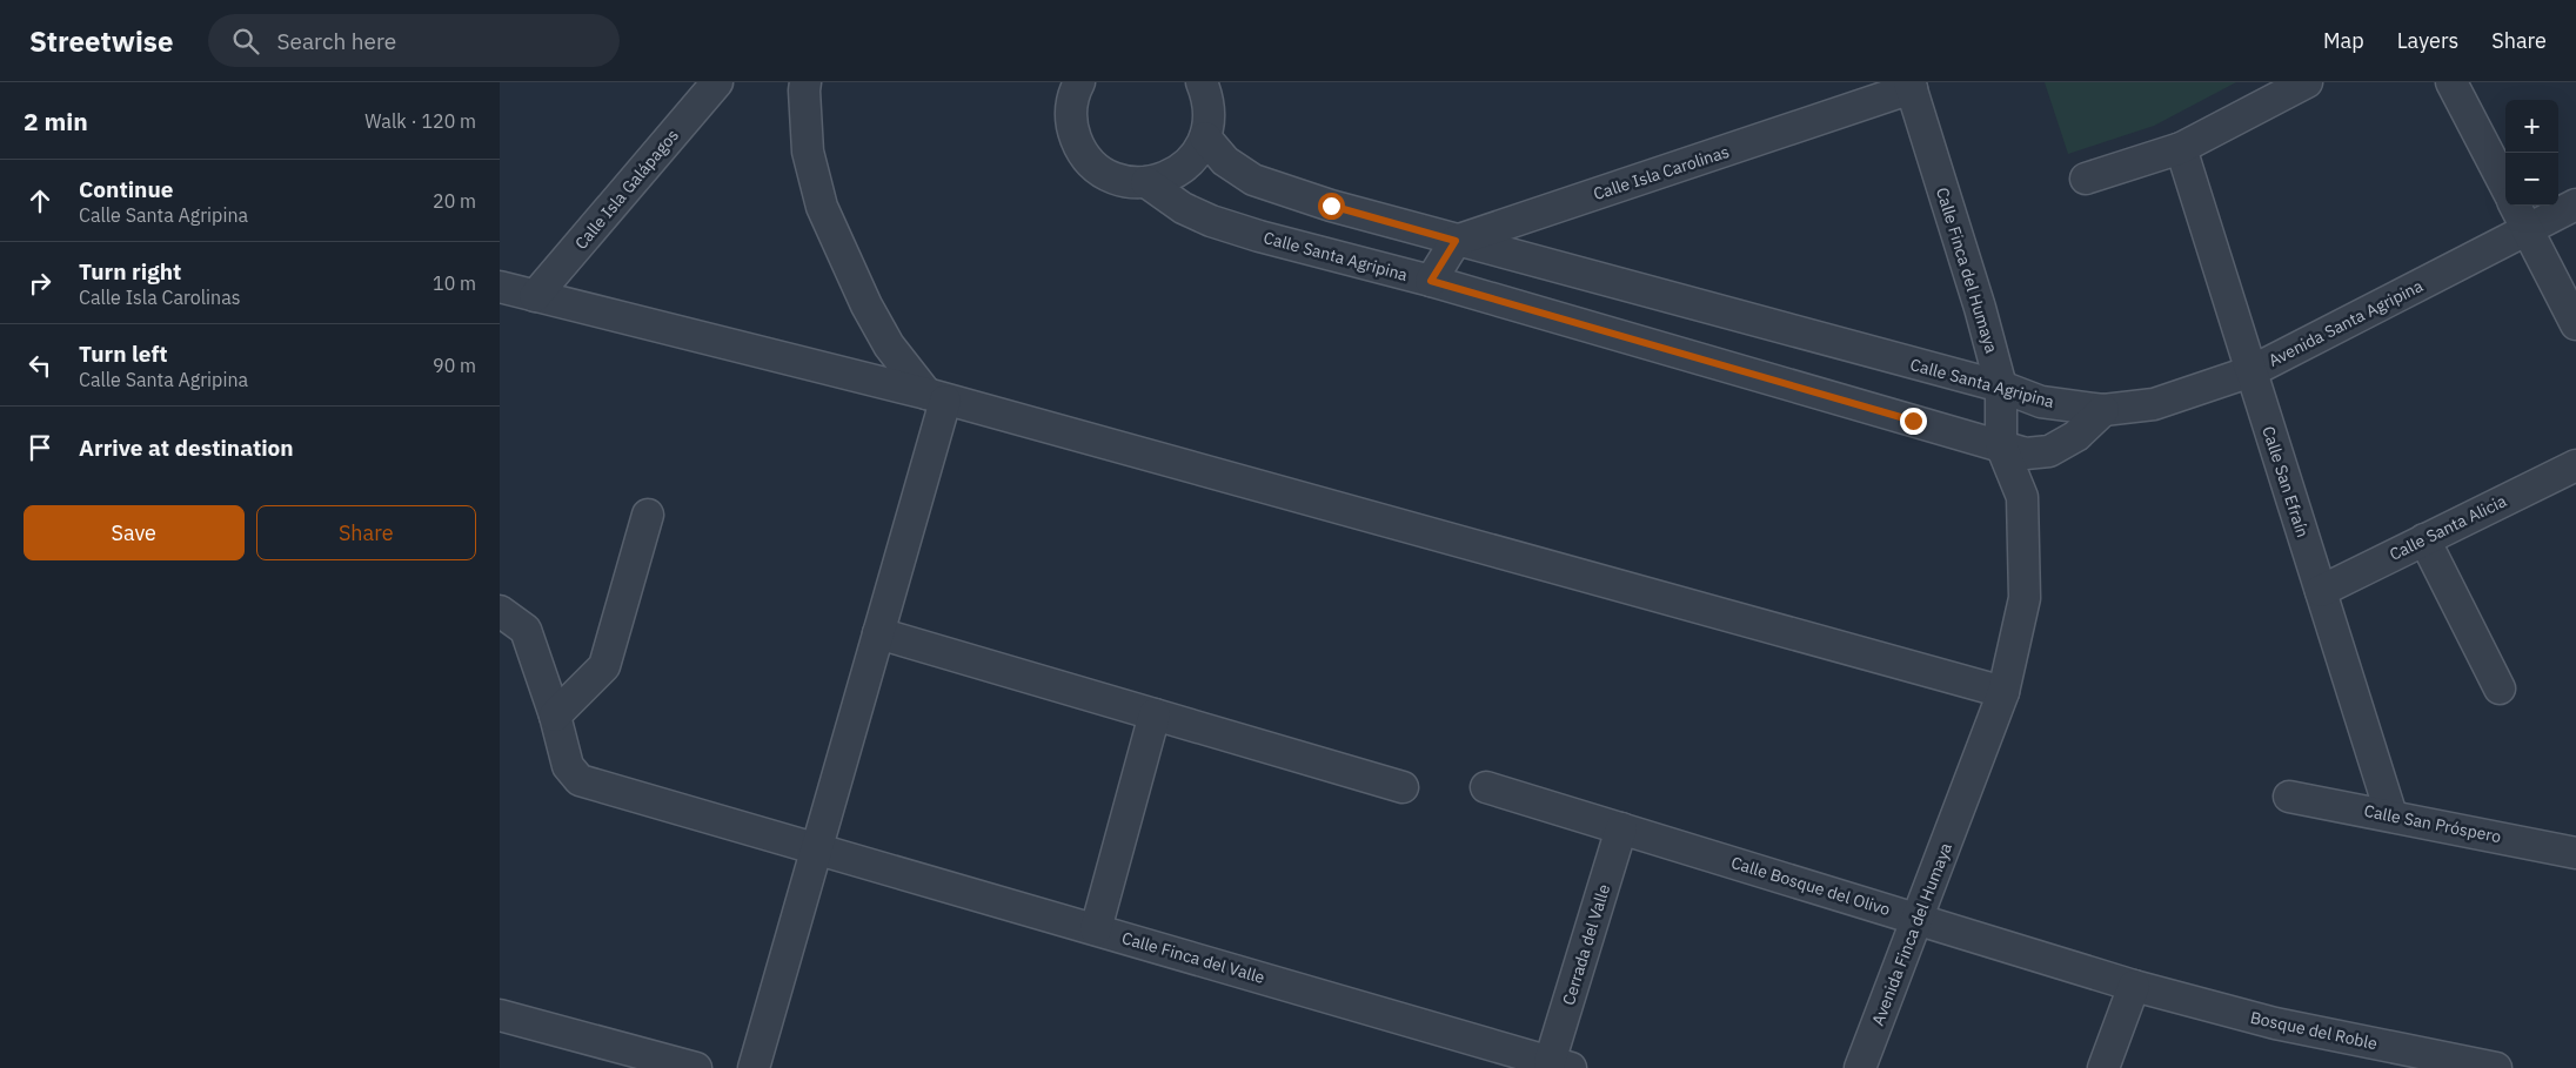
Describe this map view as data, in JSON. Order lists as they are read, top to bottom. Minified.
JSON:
{"streets":{"street":["Calle Isla Carolinas","Calle Isla Galápagos","Calle Santa Agripina","Calle Finca del Humaya","Avenida Santa Agripina","Calle San Efraín","Calle Santa Alicia","Calle San Próspero","Calle Bosque del Olivo","Avenida Finca del Humaya","Cerrada del Valle","Calle Finca del Valle","Bosque del Roble"]},"crossings":[["Calle Isla Carolinas","Calle Santa Agripina"],["Calle Isla Carolinas","Calle Finca del Humaya"],["Calle Santa Agripina","Calle Finca del Humaya"],["Calle Santa Agripina","Avenida Santa Agripina"],["Calle Finca del Humaya","Avenida Finca del Humaya"],["Avenida Santa Agripina","Calle San Efraín"],["Calle San Efraín","Calle Santa Alicia"],["Calle San Efraín","Calle San Próspero"],["Calle Bosque del Olivo","Avenida Finca del Humaya"],["Calle Bosque del Olivo","Cerrada del Valle"],["Calle Bosque del Olivo","Bosque del Roble"],["Cerrada del Valle","Calle Finca del Valle"]],"page":{"header":"Streetwise","search":"Search here","nav":["Map","Layers","Share"],"heading":["2 min","Walk · 120 m"],"map_buttons":["+","−"],"list":[["Continue","Calle Santa Agripina","20 m"],["Turn right","Calle Isla Carolinas","10 m"],["Turn left","Calle Santa Agripina","90 m"],"Arrive at destination"],"buttons":["Save","Share"]}}
